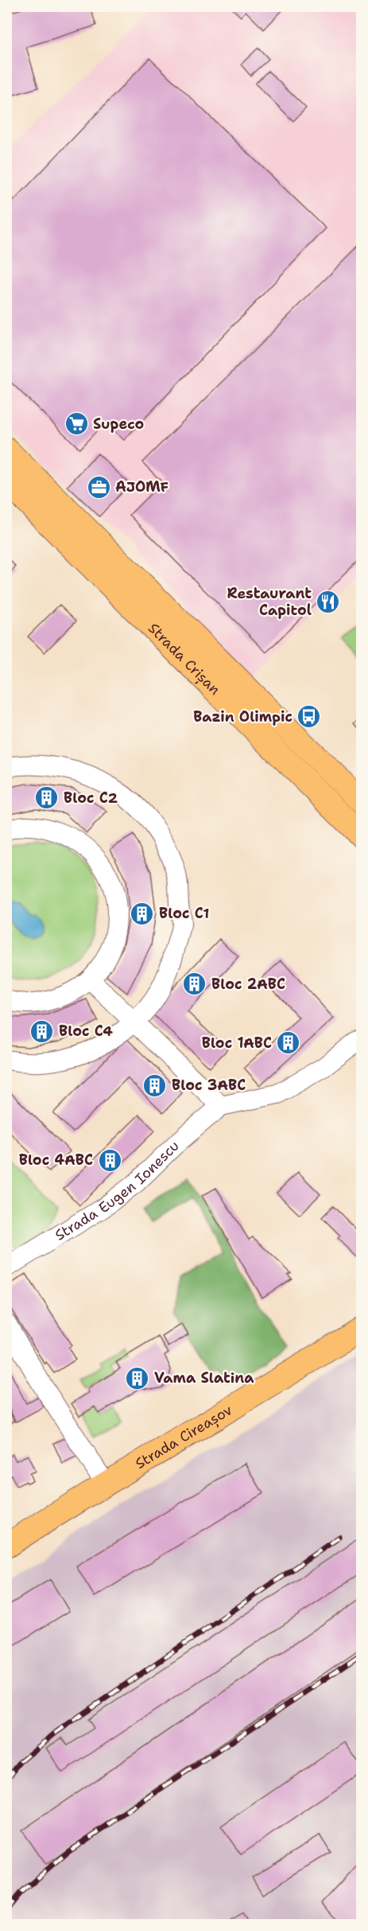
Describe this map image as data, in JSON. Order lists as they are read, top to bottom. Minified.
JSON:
{"streets":{"main road":["Strada Crișan","Strada Cireașov"],"street":["Strada Eugen Ionescu"]},"places":{"supermarket":["Supeco"],"office":["AJOMF"],"restaurant":["Restaurant Capitol"],"bus stop":["Bazin Olimpic"],"building":["Bloc C2","Bloc C1","Bloc 2ABC","Bloc C4","Bloc 1ABC","Bloc 3ABC","Bloc 4ABC","Vama Slatina"]}}
